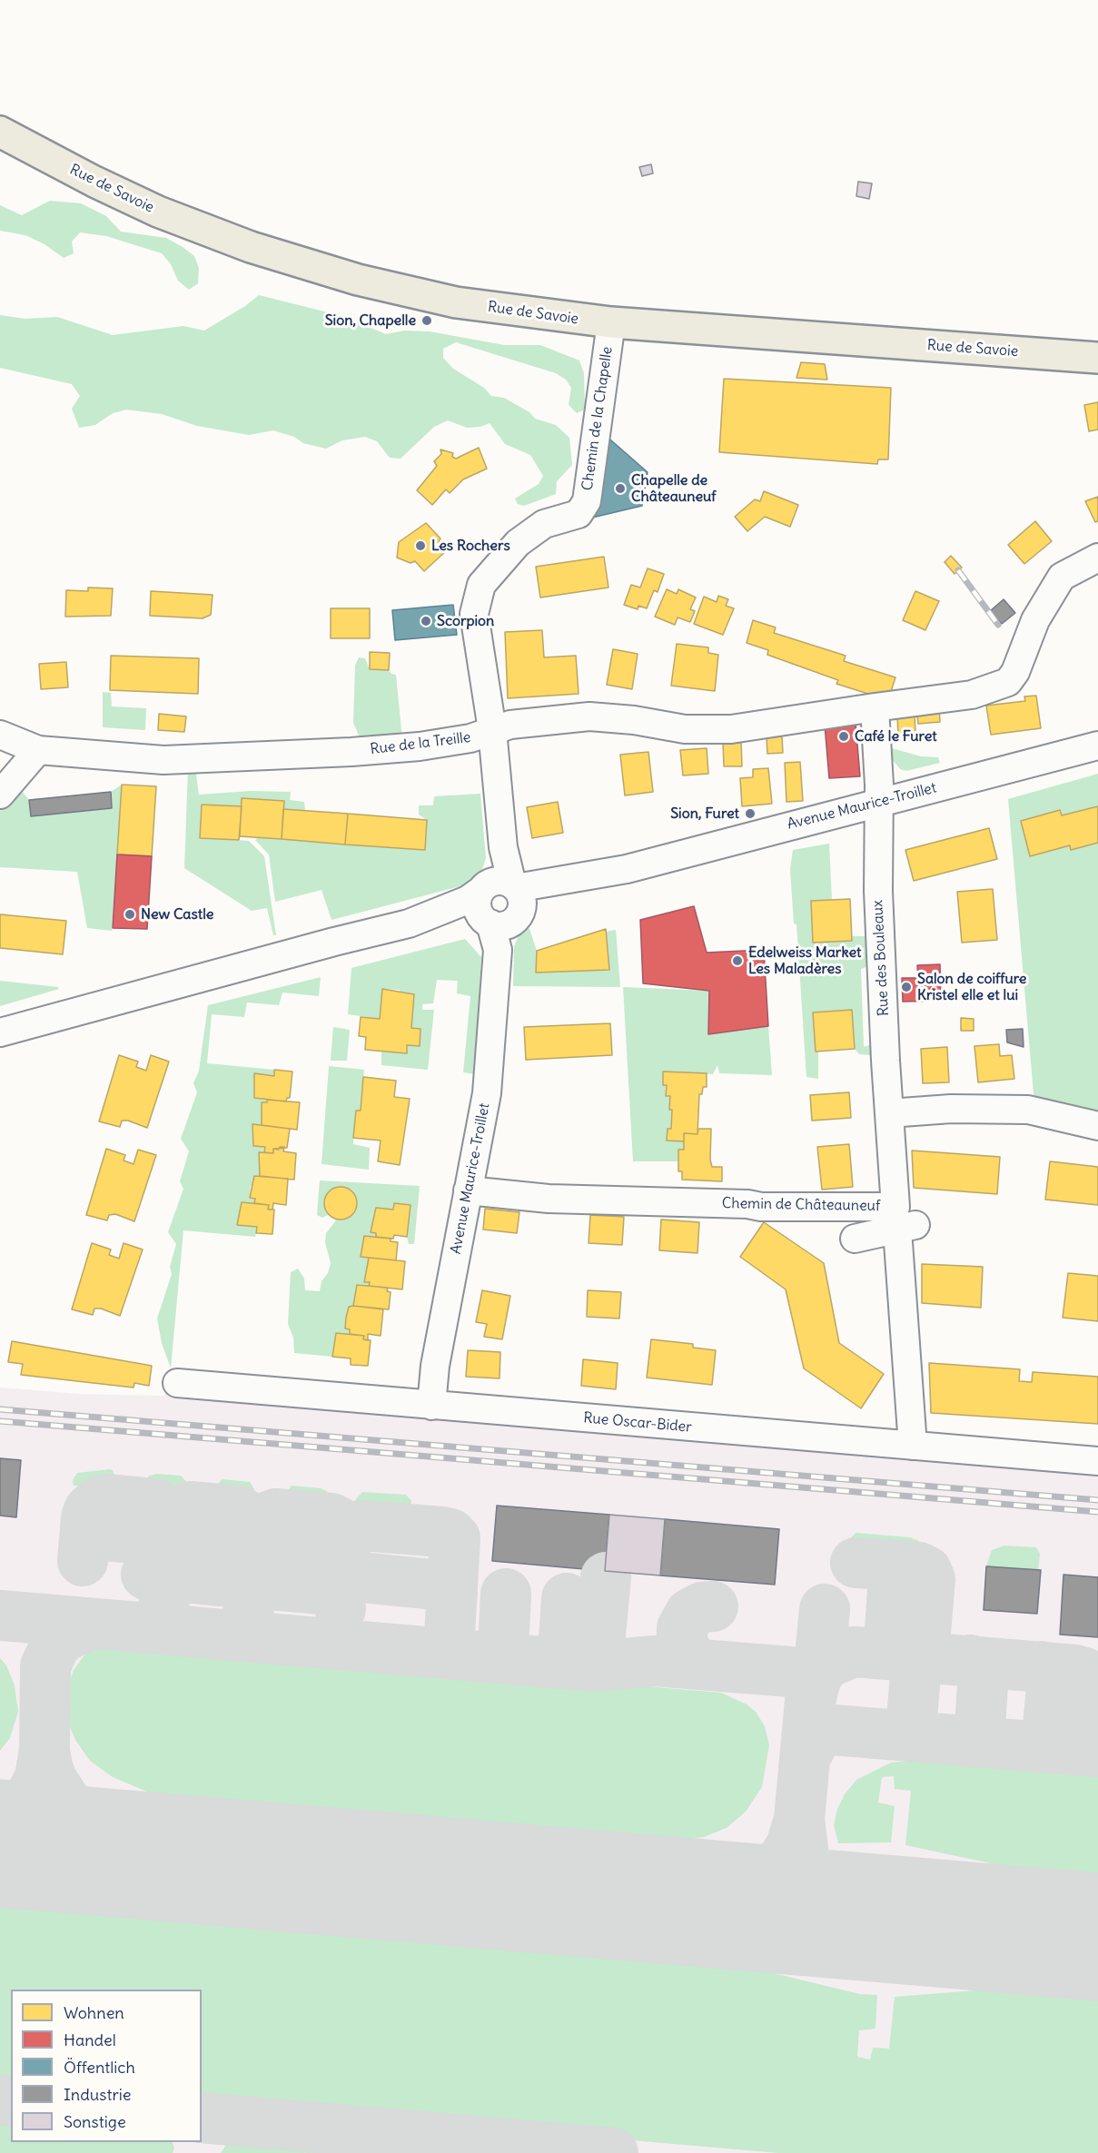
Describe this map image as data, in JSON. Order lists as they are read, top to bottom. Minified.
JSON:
{"streets":{"main road":["Rue de Savoie"],"street":["Chemin de la Chapelle","Rue de la Treille","Avenue Maurice-Troillet","Rue des Bouleaux","Chemin de Châteauneuf","Rue Oscar-Bider"]},"crossings":[["Rue de Savoie","Chemin de la Chapelle"],["Chemin de la Chapelle","Rue de la Treille"],["Chemin de la Chapelle","Avenue Maurice-Troillet"],["Avenue Maurice-Troillet","Rue des Bouleaux"],["Avenue Maurice-Troillet","Chemin de Châteauneuf"],["Avenue Maurice-Troillet","Rue Oscar-Bider"],["Rue des Bouleaux","Chemin de Châteauneuf"]],"places":["Sion, Chapelle","Chapelle de Châteauneuf","Les Rochers","Scorpion","Café le Furet","Sion, Furet","New Castle","Edelweiss Market Les Maladères","Salon de coiffure Kristel elle et lui"],"legend":["Wohnen","Handel","Öffentlich","Industrie","Sonstige"]}
